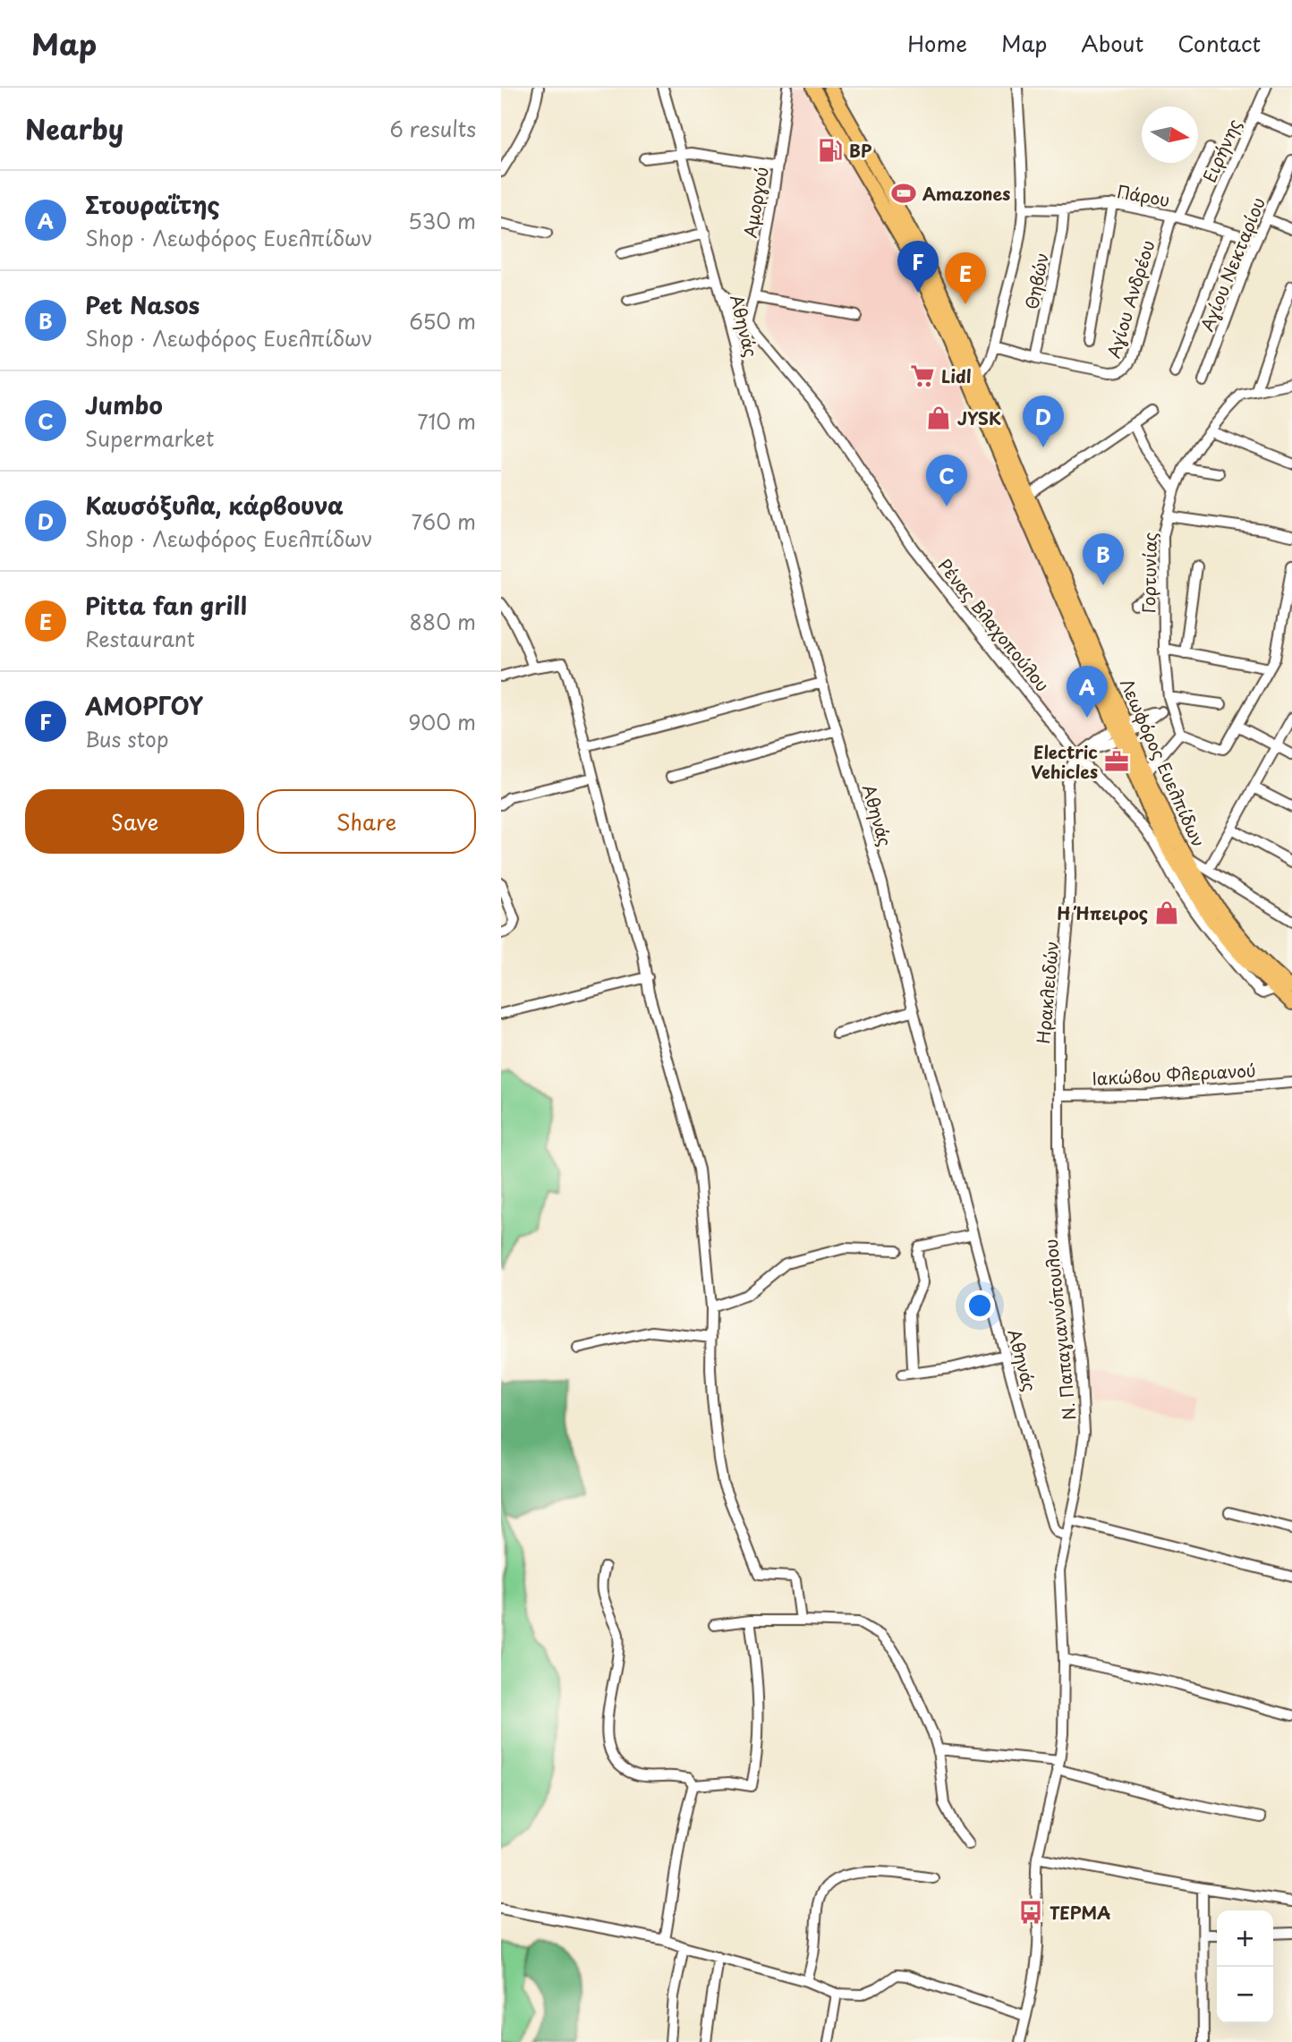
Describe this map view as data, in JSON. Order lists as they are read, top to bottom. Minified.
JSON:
{"streets":{"main road":["Λεωφόρος Ευελπίδων"],"street":["Ειρήνης","Πάρου","Αμοργού","Αγίου Νεκταρίου","Θηβών","Αγίου Ανδρέου","Αθηνάς","Γορτυνίας","Ρένας Βλαχοπούλου","Ηρακλειδών","Ιακώβου Φλεριανού","Ν. Παπαγιαννόπουλου"]},"crossings":[["Ειρήνης","Πάρου"],["Πάρου","Αγίου Νεκταρίου"],["Πάρου","Θηβών"],["Πάρου","Αγίου Ανδρέου"],["Αμοργού","Ρένας Βλαχοπούλου"],["Θηβών","Αγίου Ανδρέου"],["Αθηνάς","Ρένας Βλαχοπούλου"],["Αθηνάς","Ν. Παπαγιαννόπουλου"],["Ρένας Βλαχοπούλου","Λεωφόρος Ευελπίδων"],["Ρένας Βλαχοπούλου","Ηρακλειδών"],["Ηρακλειδών","Ιακώβου Φλεριανού"],["Ηρακλειδών","Ν. Παπαγιαννόπουλου"],["Ιακώβου Φλεριανού","Ν. Παπαγιαννόπουλου"]],"places":{"fuel station":["BP"],"sports":["Amazones"],"supermarket":["Lidl"],"shop":["JYSK","Η Ήπειρος"],"office":["Electric Vehicles"],"bus stop":["ΤΕΡΜΑ"]},"north":"right","page":{"header":"Map","nav":["Home","Map","About","Contact"],"heading":["Nearby","6 results"],"list":[{"mark":"A","name":"Στουραΐτης","note":"Shop · Λεωφόρος Ευελπίδων","value":"530 m"},{"mark":"B","name":"Pet Nasos","note":"Shop · Λεωφόρος Ευελπίδων","value":"650 m"},{"mark":"C","name":"Jumbo","note":"Supermarket","value":"710 m"},{"mark":"D","name":"Καυσόξυλα, κάρβουνα","note":"Shop · Λεωφόρος Ευελπίδων","value":"760 m"},{"mark":"E","name":"Pitta fan grill","note":"Restaurant","value":"880 m"},{"mark":"F","name":"ΑΜΟΡΓΟΥ","note":"Bus stop","value":"900 m"}],"pins":["F","E","D","C","B","A"],"buttons":["Save","Share"],"map_buttons":["+","−"]}}
